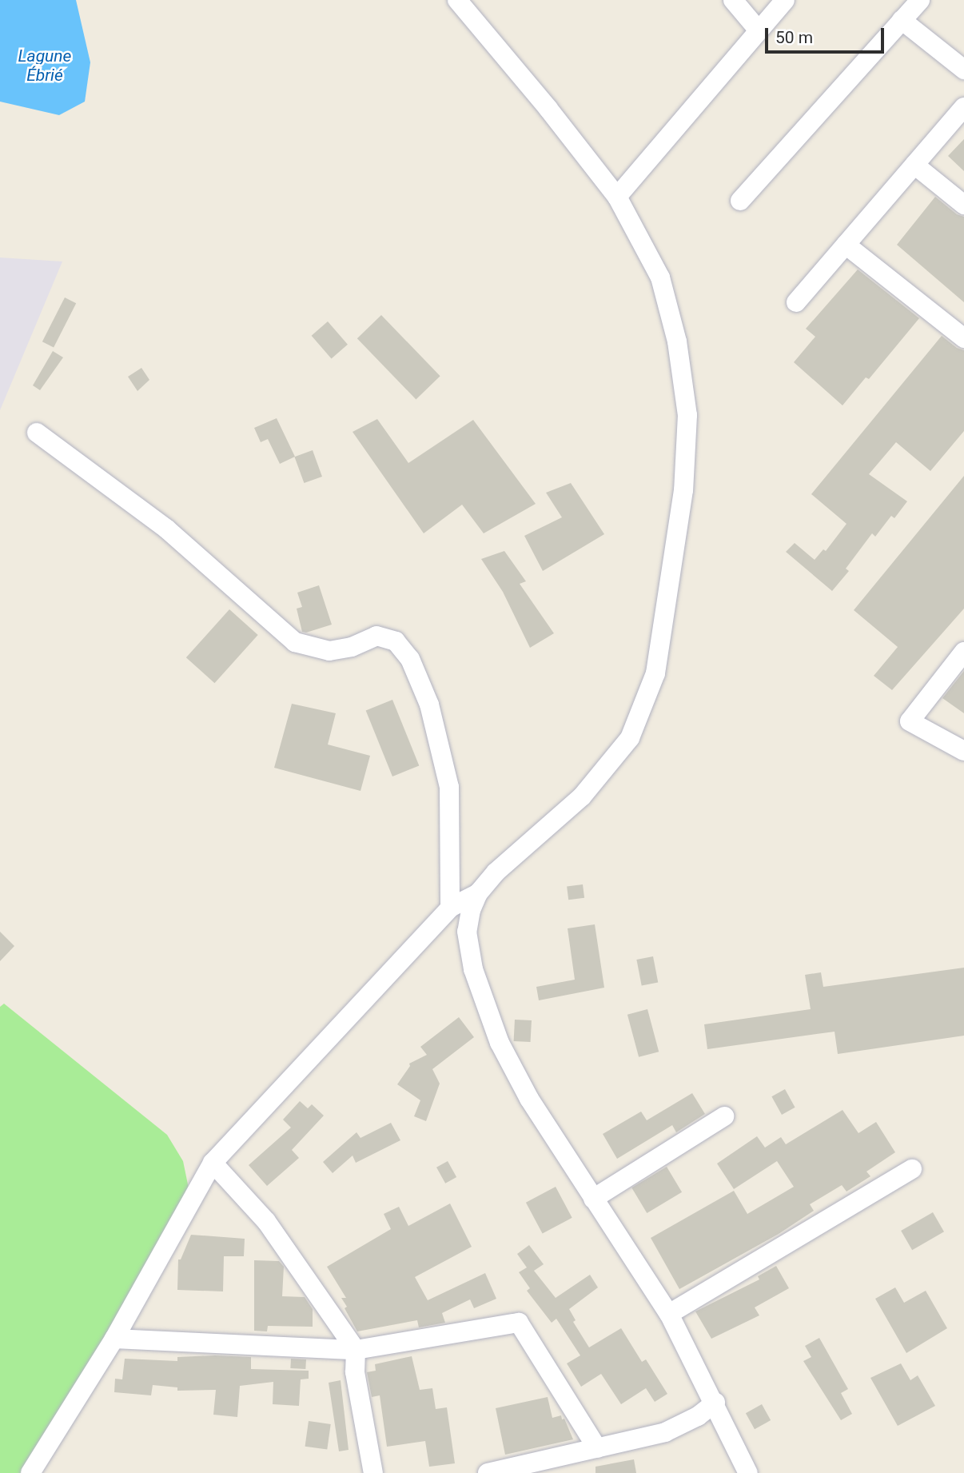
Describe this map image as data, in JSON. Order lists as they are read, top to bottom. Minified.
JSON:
{"water":["Lagune Ébrié"],"scale_bar":"50 m"}
